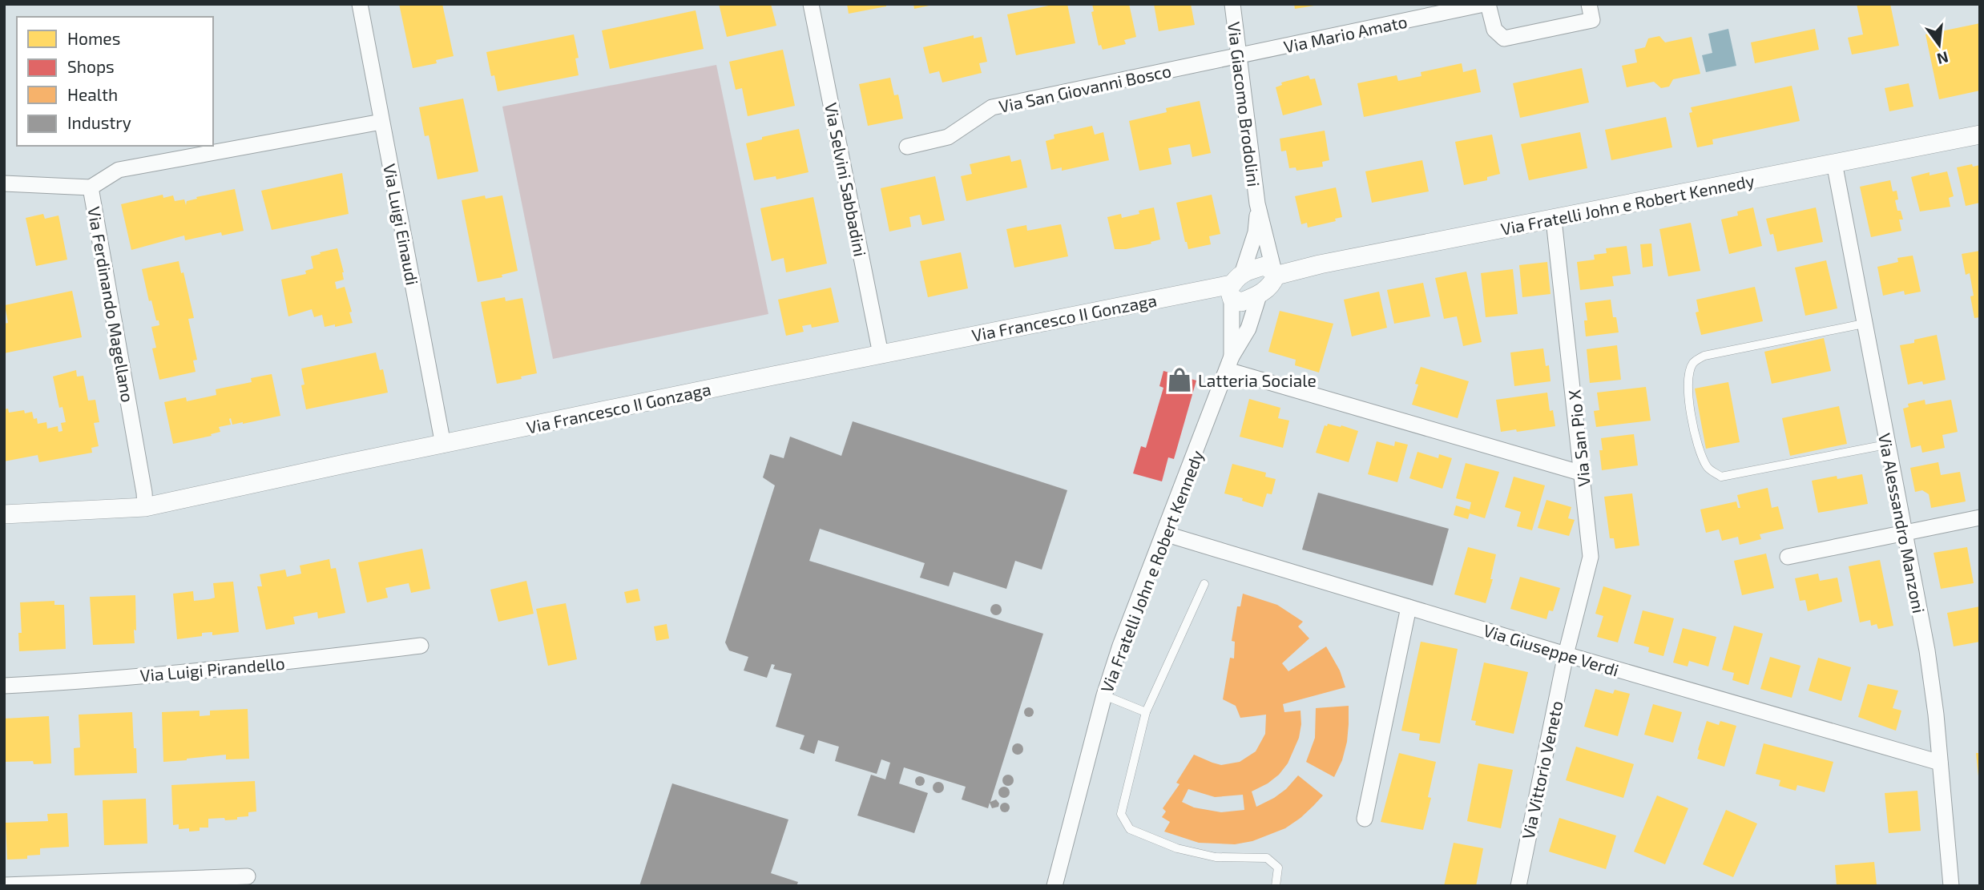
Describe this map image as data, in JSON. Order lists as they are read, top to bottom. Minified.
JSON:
{"streets":{"street":["Via Mario Amato","Via San Giovanni Bosco","Via Giacomo Brodolini","Via Selvini Sabbadini","Via Fratelli John e Robert Kennedy","Via Luigi Einaudi","Via Ferdinando Magellano","Via Francesco II Gonzaga","Via San Pio X","Via Alessandro Manzoni","Via Giuseppe Verdi","Via Luigi Pirandello","Via Vittorio Veneto"]},"crossings":[["Via Mario Amato","Via San Giovanni Bosco"],["Via Mario Amato","Via Giacomo Brodolini"],["Via San Giovanni Bosco","Via Giacomo Brodolini"],["Via Giacomo Brodolini","Via Fratelli John e Robert Kennedy"],["Via Selvini Sabbadini","Via Francesco II Gonzaga"],["Via Fratelli John e Robert Kennedy","Via Francesco II Gonzaga"],["Via Fratelli John e Robert Kennedy","Via San Pio X"],["Via Fratelli John e Robert Kennedy","Via Alessandro Manzoni"],["Via Fratelli John e Robert Kennedy","Via Giuseppe Verdi"],["Via Luigi Einaudi","Via Francesco II Gonzaga"],["Via Ferdinando Magellano","Via Francesco II Gonzaga"],["Via San Pio X","Via Giuseppe Verdi"],["Via San Pio X","Via Vittorio Veneto"],["Via Alessandro Manzoni","Via Giuseppe Verdi"],["Via Giuseppe Verdi","Via Vittorio Veneto"]],"places":{"shop":["Latteria Sociale"]},"legend":["Homes","Shops","Health","Industry"],"north":"bottom"}
